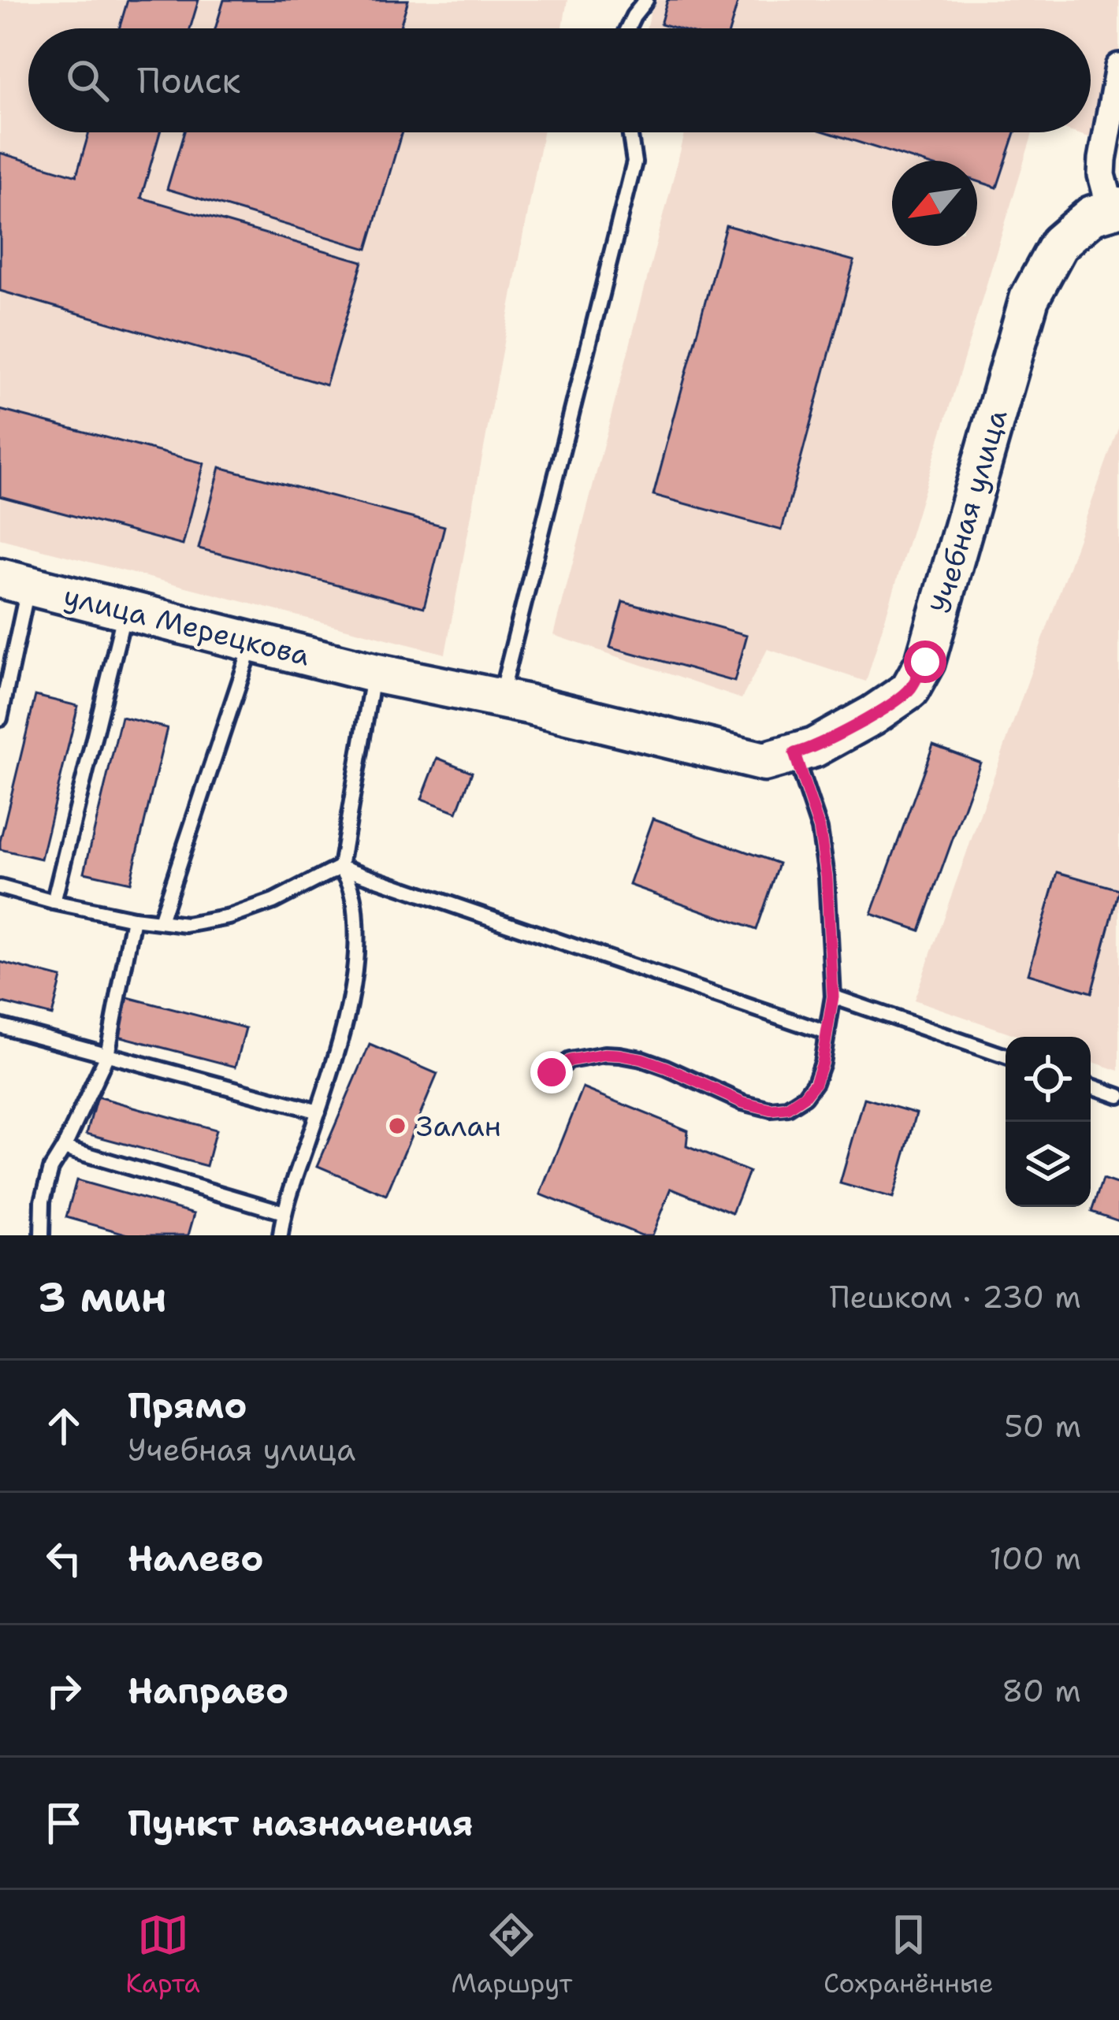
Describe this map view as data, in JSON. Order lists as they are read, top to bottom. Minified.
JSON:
{"streets":{"street":["Учебная улица","улица Мерецкова"]},"crossings":[["Учебная улица","улица Мерецкова"]],"places":["Залан"],"north":"bottom left","page":{"search":"Поиск","heading":["3 мин","Пешком · 230 m"],"list":[["Прямо","Учебная улица","50 m"],["Налево","100 m"],["Направо","80 m"],"Пункт назначения"],"nav":["Карта","Маршрут","Сохранённые"]}}
